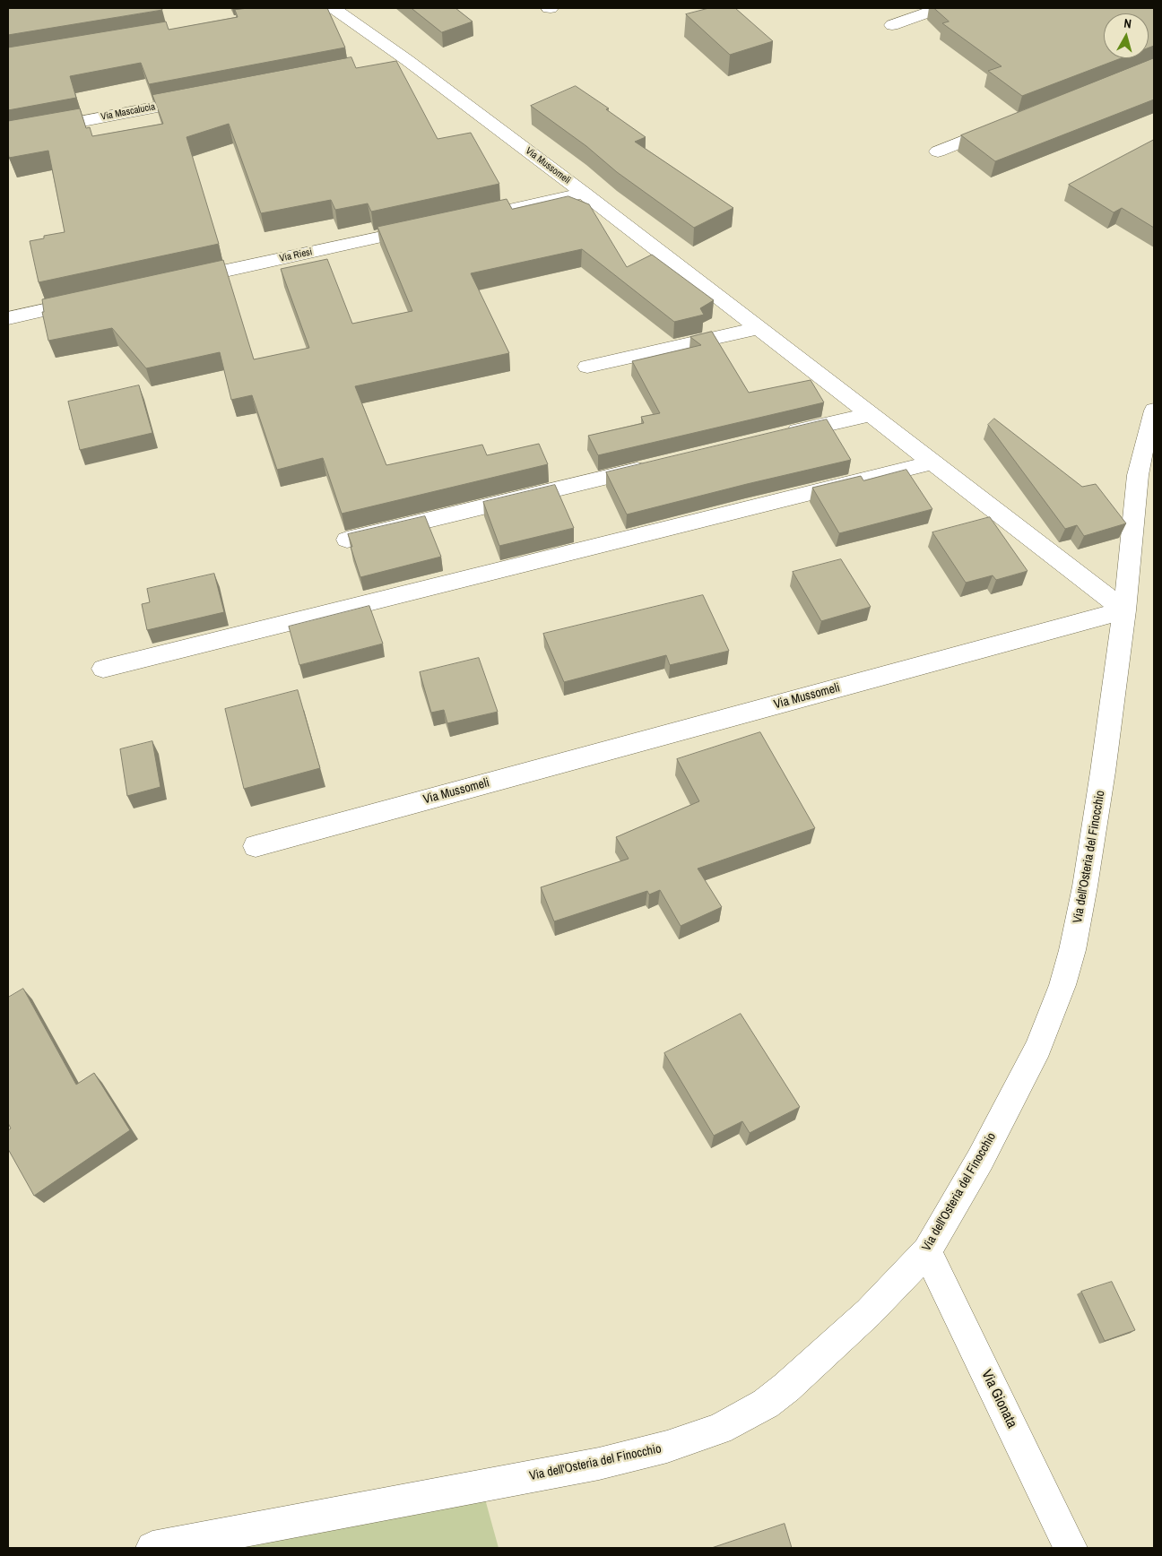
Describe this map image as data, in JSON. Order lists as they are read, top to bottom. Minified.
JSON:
{"streets":{"street":["Via Mascalucia","Via Mussomeli","Via Riesi","Via dell'Osteria del Finocchio","Via Gionata"]},"crossings":[["Via Mussomeli","Via dell'Osteria del Finocchio"],["Via dell'Osteria del Finocchio","Via Gionata"]],"north":"top"}
